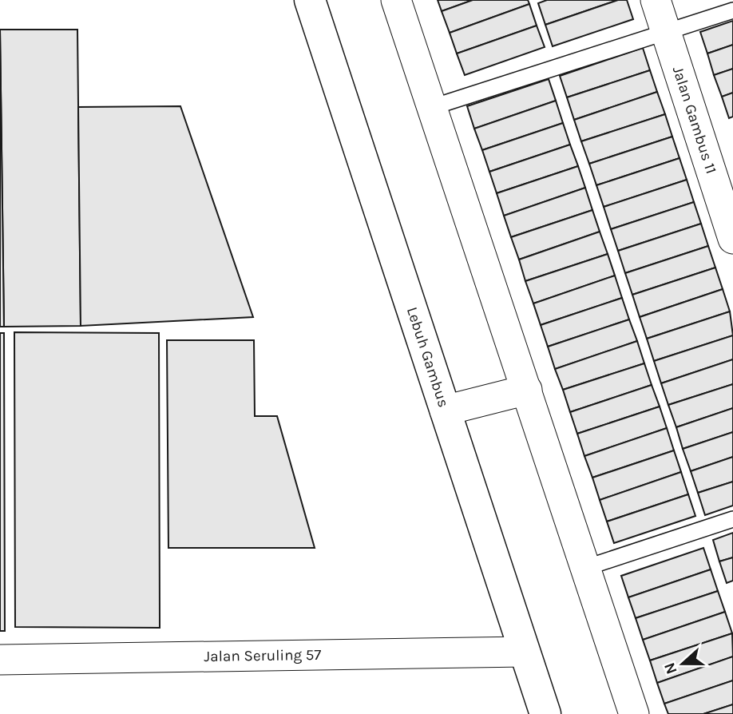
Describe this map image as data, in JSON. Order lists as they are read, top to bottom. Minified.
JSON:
{"streets":{"street":["Jalan Gambus 11","Lebuh Gambus","Jalan Seruling 57"]},"crossings":[["Lebuh Gambus","Jalan Seruling 57"]],"north":"left"}
